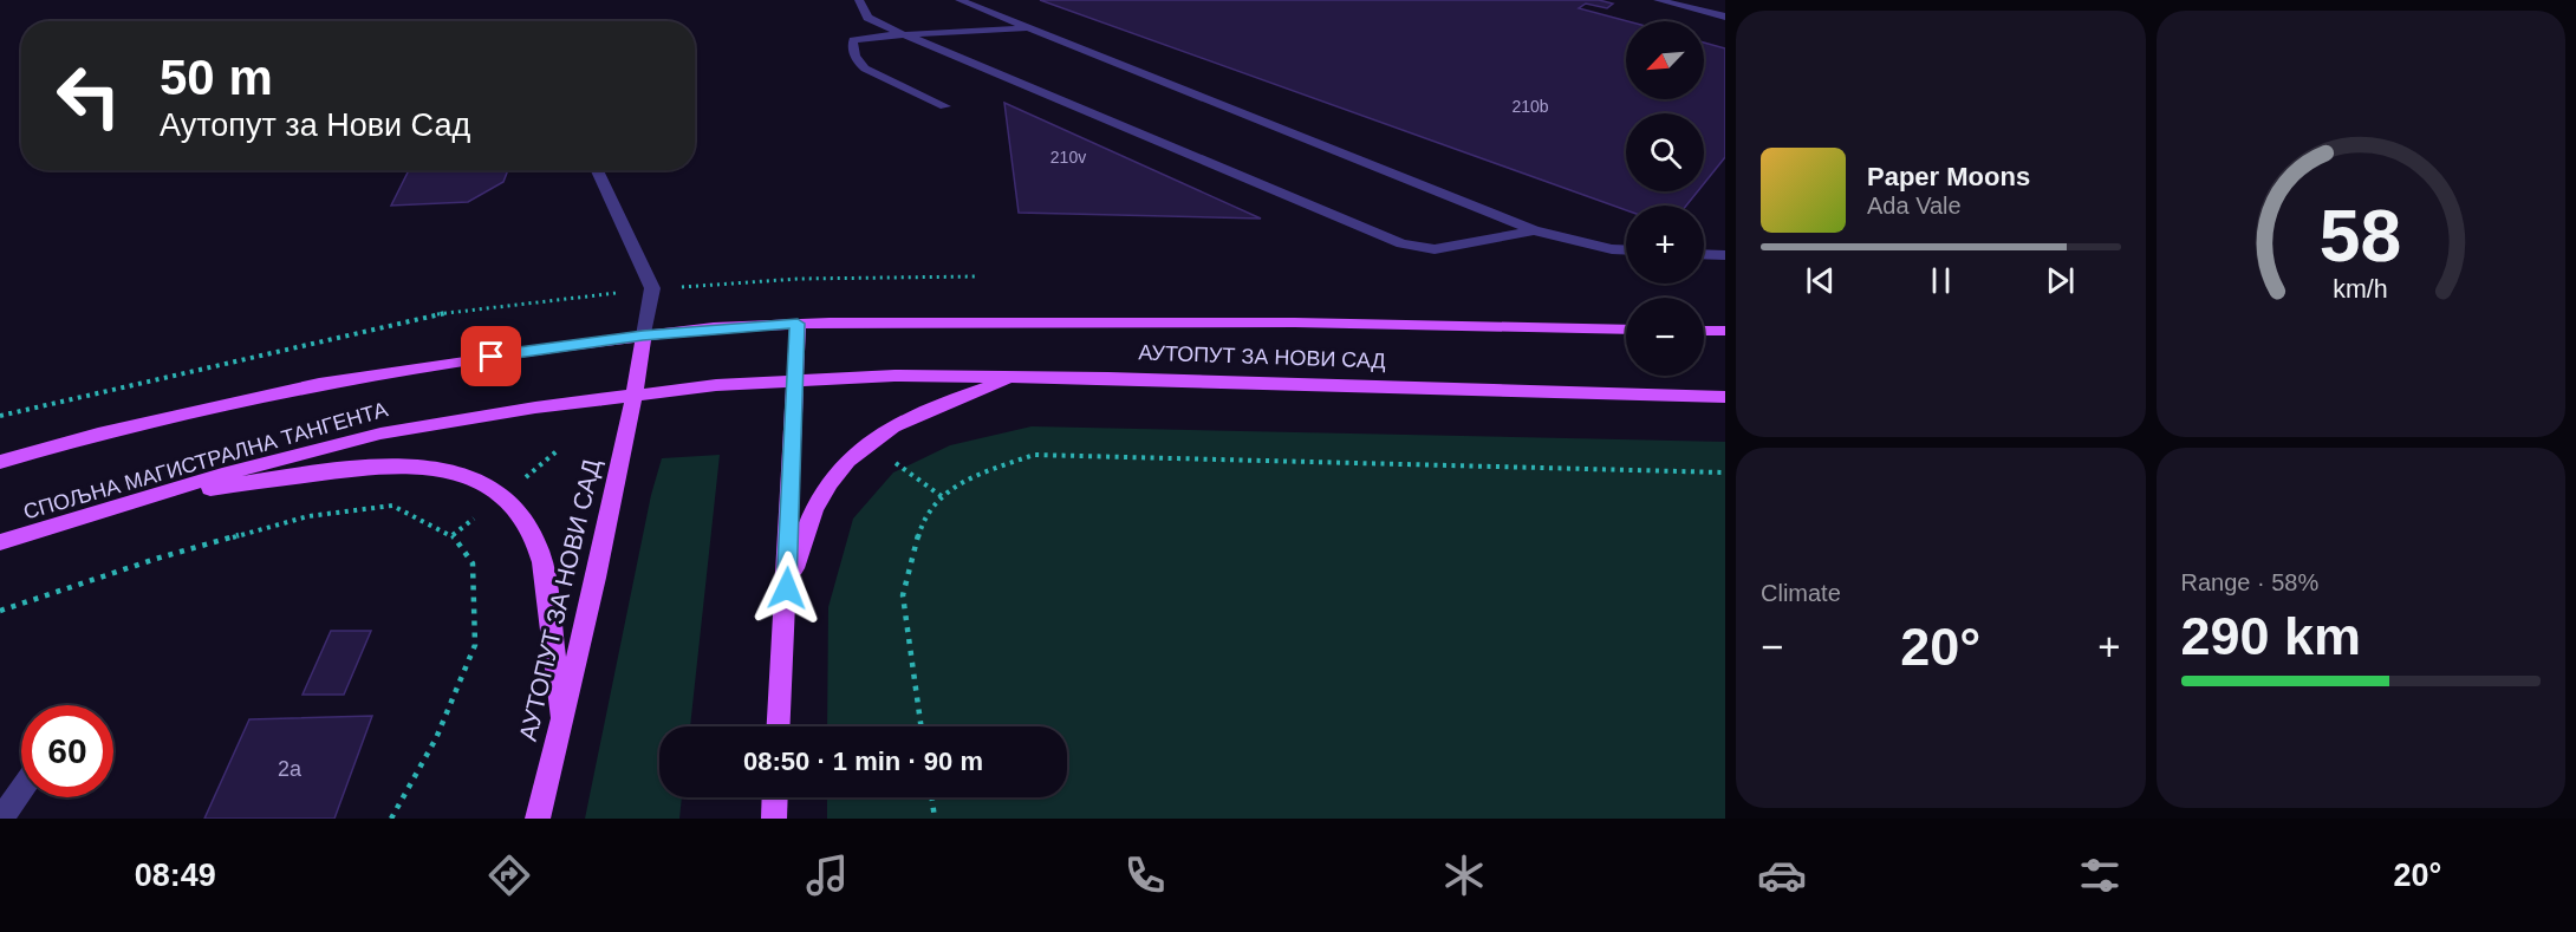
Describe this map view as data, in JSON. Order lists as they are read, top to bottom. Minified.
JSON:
{"streets":{"main road":["АУТОПУТ ЗА НОВИ САД","СПОЉНА МАГИСТРАЛНА ТАНГЕНТА"]},"crossings":[["АУТОПУТ ЗА НОВИ САД","СПОЉНА МАГИСТРАЛНА ТАНГЕНТА"]],"house_numbers":["210b","210v","2a"],"north":"bottom left","page":{"map_buttons":["+","−"],"turn":["50 m","Аутопут за Нови Сад"],"song":["Paper Moons","Ada Vale"],"tile":["Climate",["Range · 58%","290 km"]],"heat":["−","20°","+"],"limit":"60","trip":"08:50 · 1 min · 90 m","tabs":["08:49","20°"],"gauge":["58","km/h"]}}
